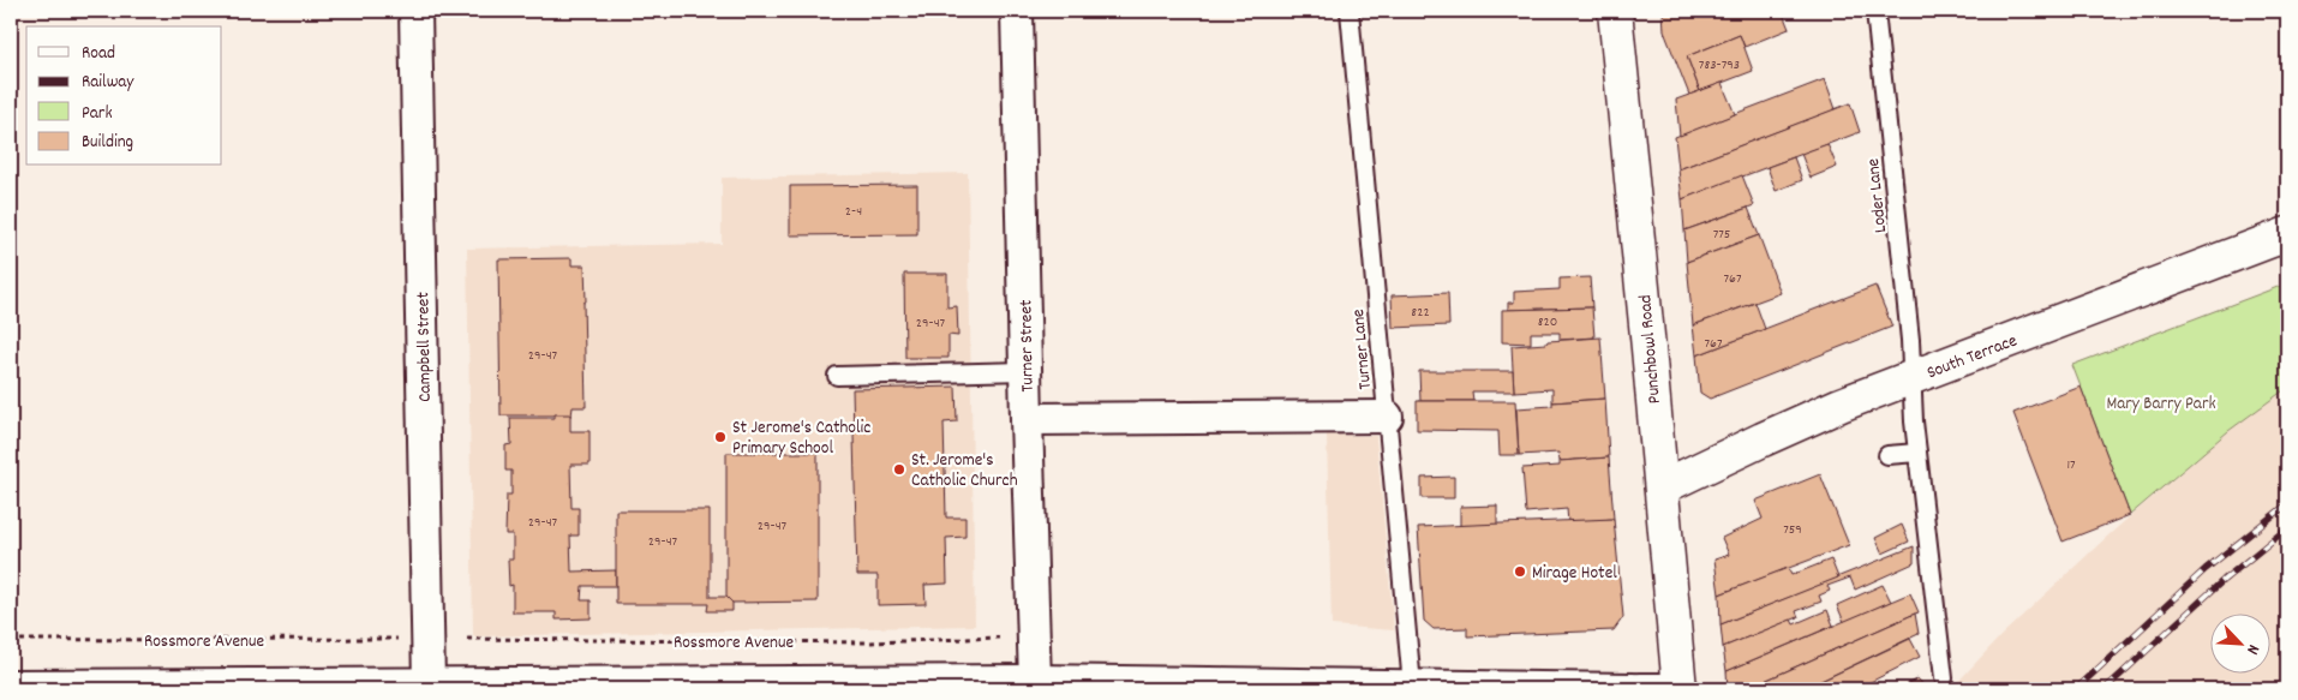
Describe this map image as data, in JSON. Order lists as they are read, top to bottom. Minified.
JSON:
{"streets":{"main road":["Punchbowl Road","South Terrace"],"street":["Turner Street","Campbell Street"],"lane":["Loder Lane","Turner Lane"],"path":["Rossmore Avenue"]},"crossings":[["Loder Lane","South Terrace"],["Punchbowl Road","South Terrace"]],"parks":["Mary Barry Park"],"places":["St Jerome's Catholic Primary School","St. Jerome's Catholic Church","Mirage Hotel"],"house_numbers":["783-793","2-4","775","767","822","820","29-47","767","29-47","17","29-47","29-47","759","29-47"],"legend":["Road","Railway","Park","Building"],"north":"bottom right"}
